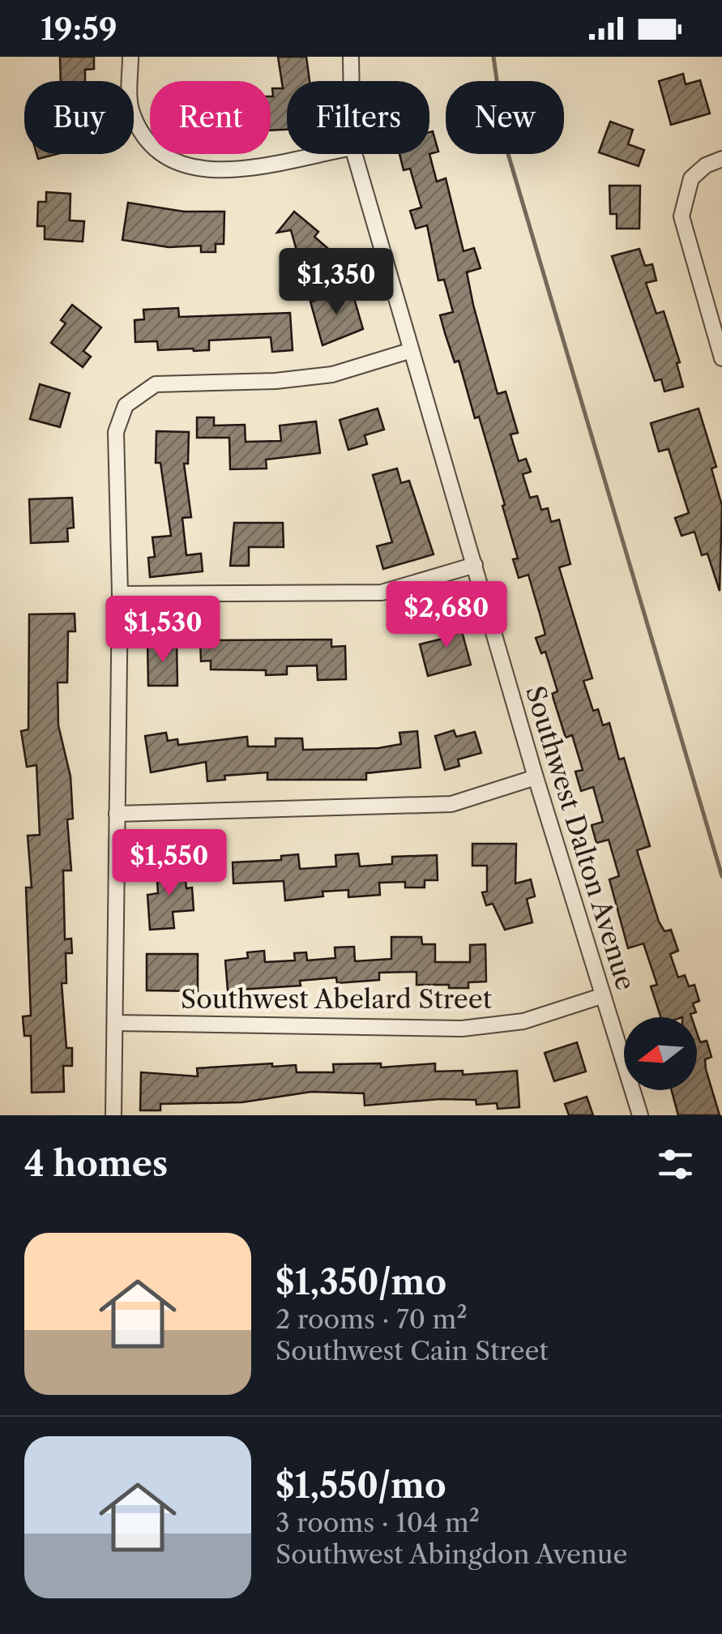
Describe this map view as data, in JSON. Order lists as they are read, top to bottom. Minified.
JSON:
{"streets":{"street":["Southwest Dalton Avenue","Southwest Abelard Street"]},"crossings":[["Southwest Dalton Avenue","Southwest Abelard Street"]],"north":"left","page":{"status":"19:59","chip":["Buy","Rent","Filters","New"],"price":["$1,350","$2,680","$1,530","$1,550"],"heading":"4 homes","list":[{"name":"$1,350/mo","note":"2 rooms · 70 m² · Southwest Cain Street"},{"name":"$1,550/mo","note":"3 rooms · 104 m² · Southwest Abingdon Avenue"}]}}
